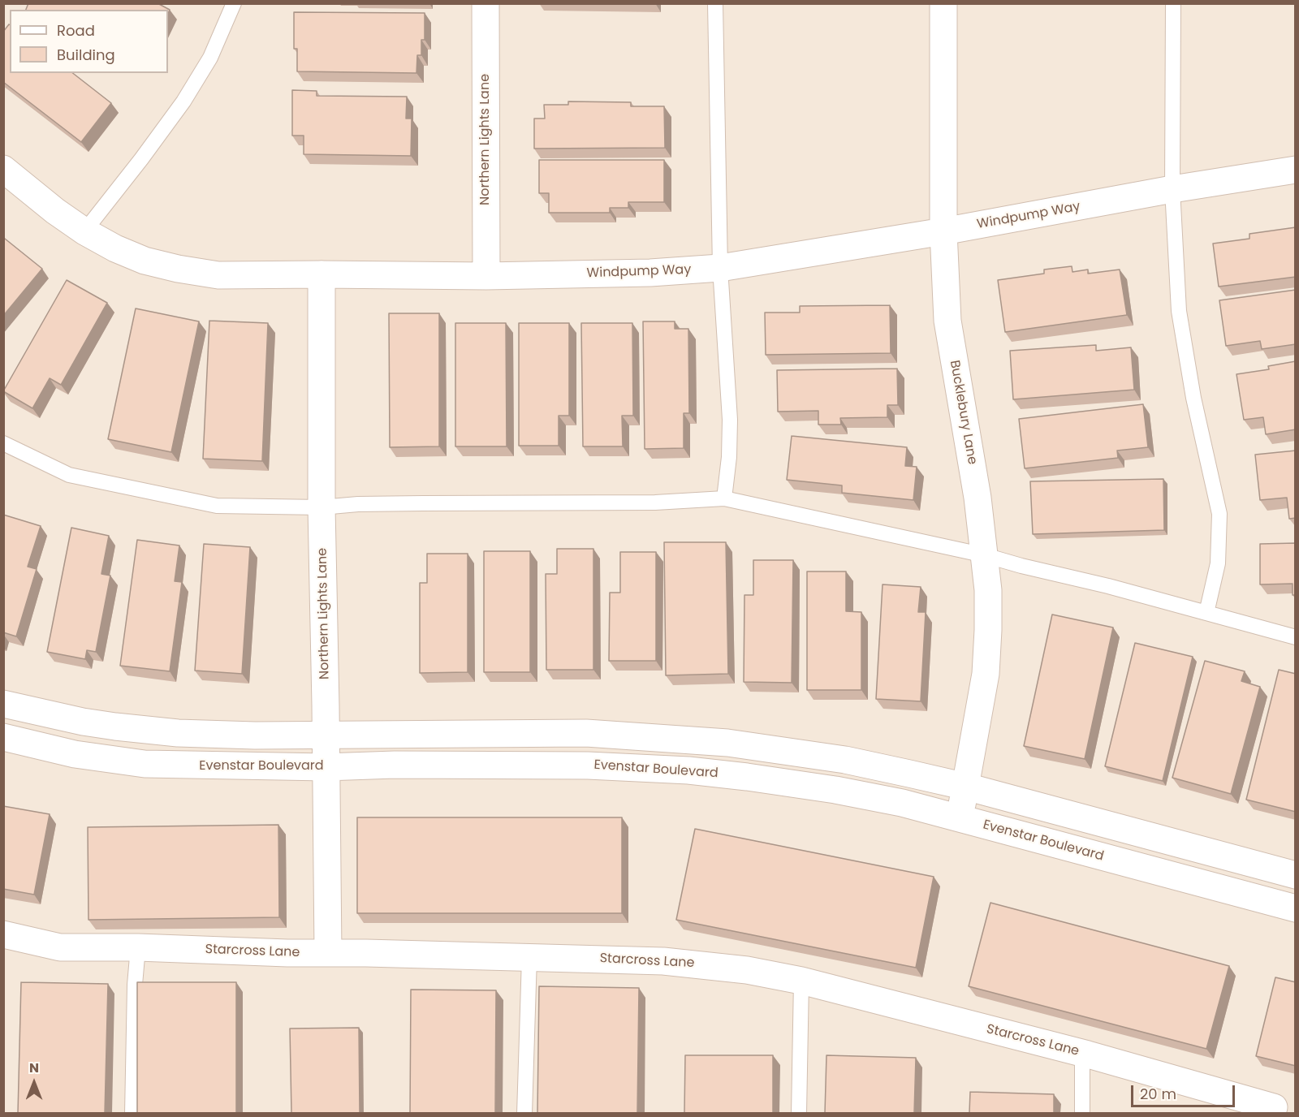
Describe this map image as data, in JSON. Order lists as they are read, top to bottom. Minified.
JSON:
{"streets":{"street":["Northern Lights Lane","Windpump Way","Bucklebury Lane","Evenstar Boulevard","Starcross Lane"]},"crossings":[["Northern Lights Lane","Windpump Way"],["Northern Lights Lane","Evenstar Boulevard"],["Northern Lights Lane","Starcross Lane"],["Windpump Way","Bucklebury Lane"],["Bucklebury Lane","Evenstar Boulevard"]],"legend":["Road","Building"],"scale_bar":"20 m","north":"top"}
